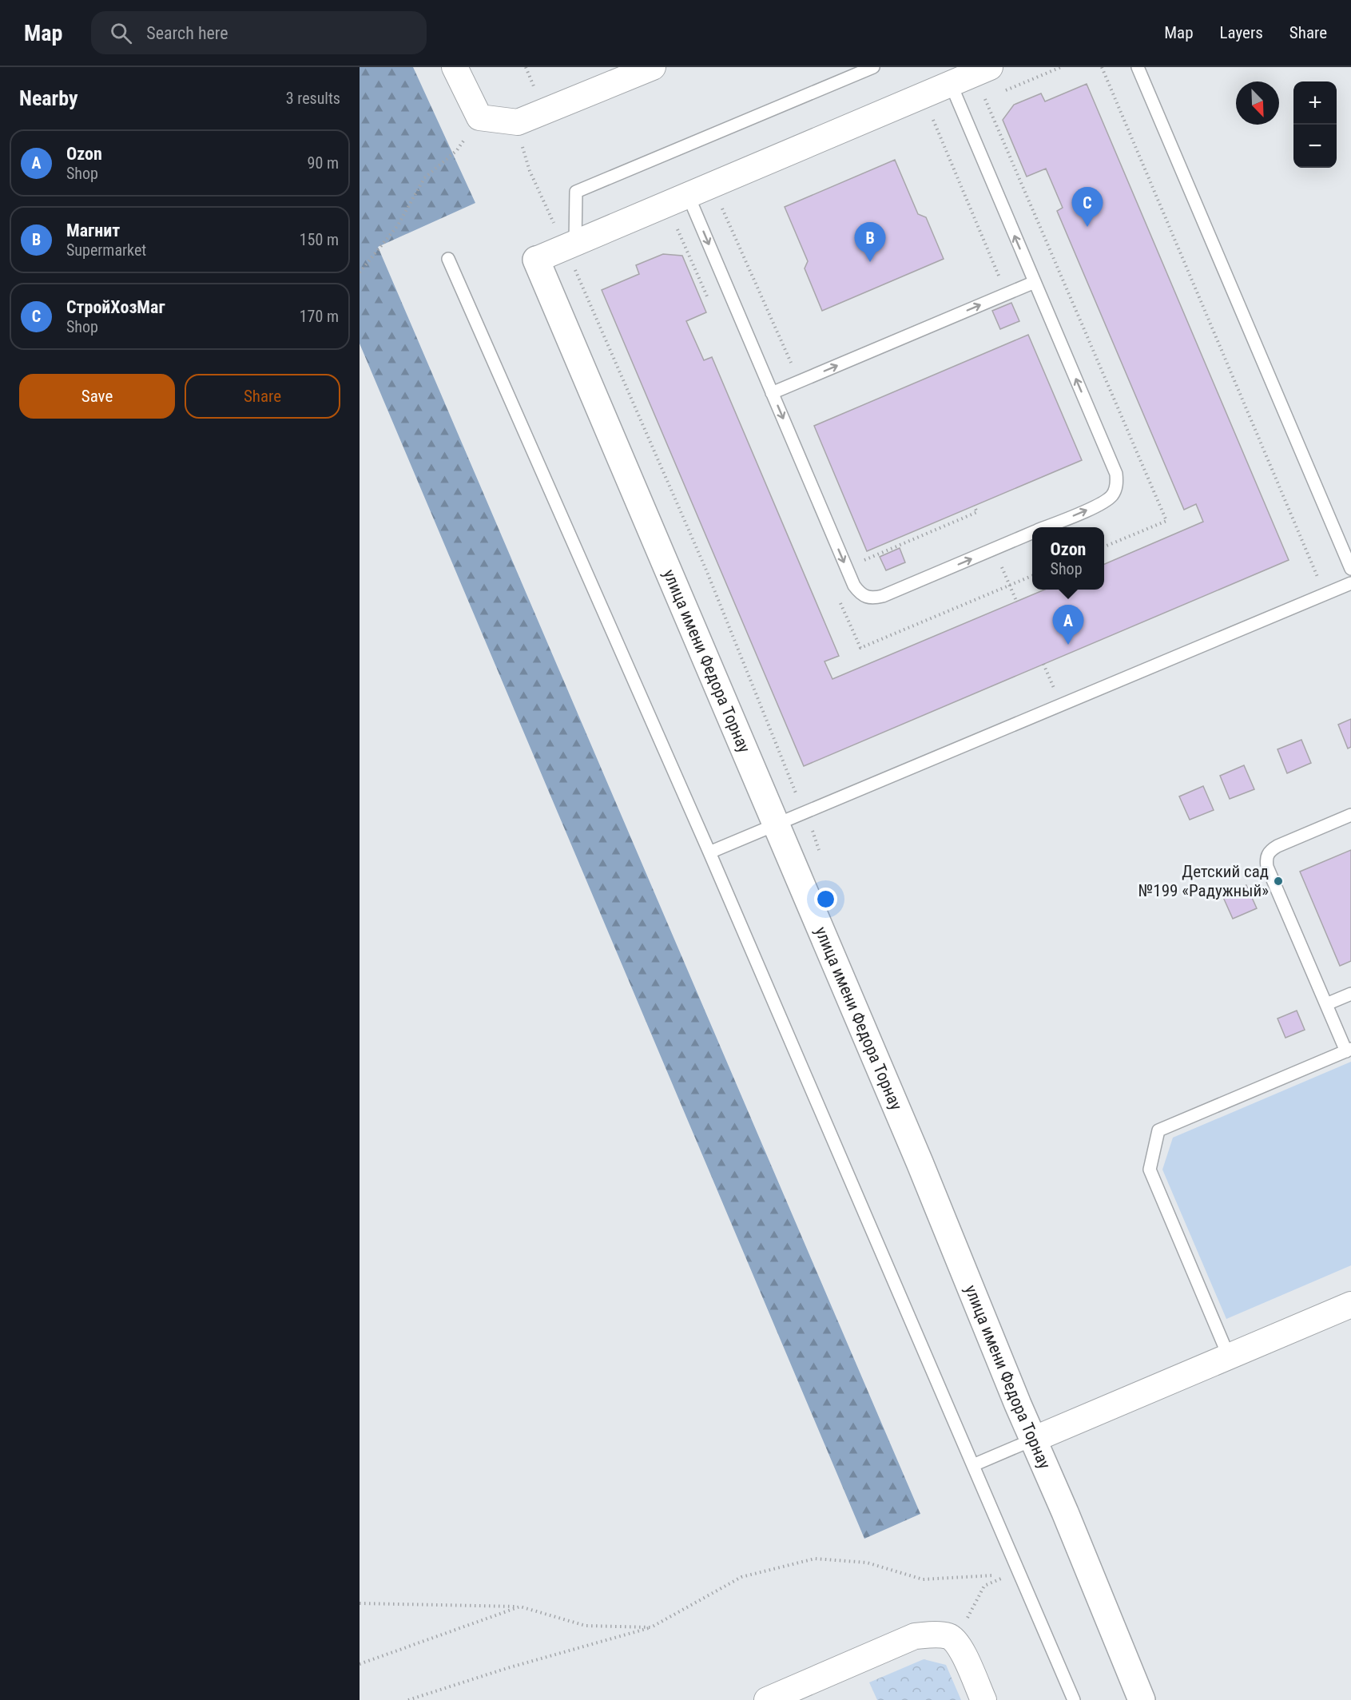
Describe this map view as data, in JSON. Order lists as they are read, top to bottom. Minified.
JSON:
{"streets":{"street":["улица имени Федора Торнау"]},"places":["Детский сад №199 «Радужный»"],"north":"bottom right","page":{"header":"Map","search":"Search here","nav":["Map","Layers","Share"],"heading":["Nearby","3 results"],"map_buttons":["+","−"],"list":[{"mark":"A","name":"Ozon","note":"Shop","value":"90 m"},{"mark":"B","name":"Магнит","note":"Supermarket","value":"150 m"},{"mark":"C","name":"СтройХозМаг","note":"Shop","value":"170 m"}],"pins":["C","B","A"],"buttons":["Save","Share"],"popup":["Ozon","Shop"]}}
